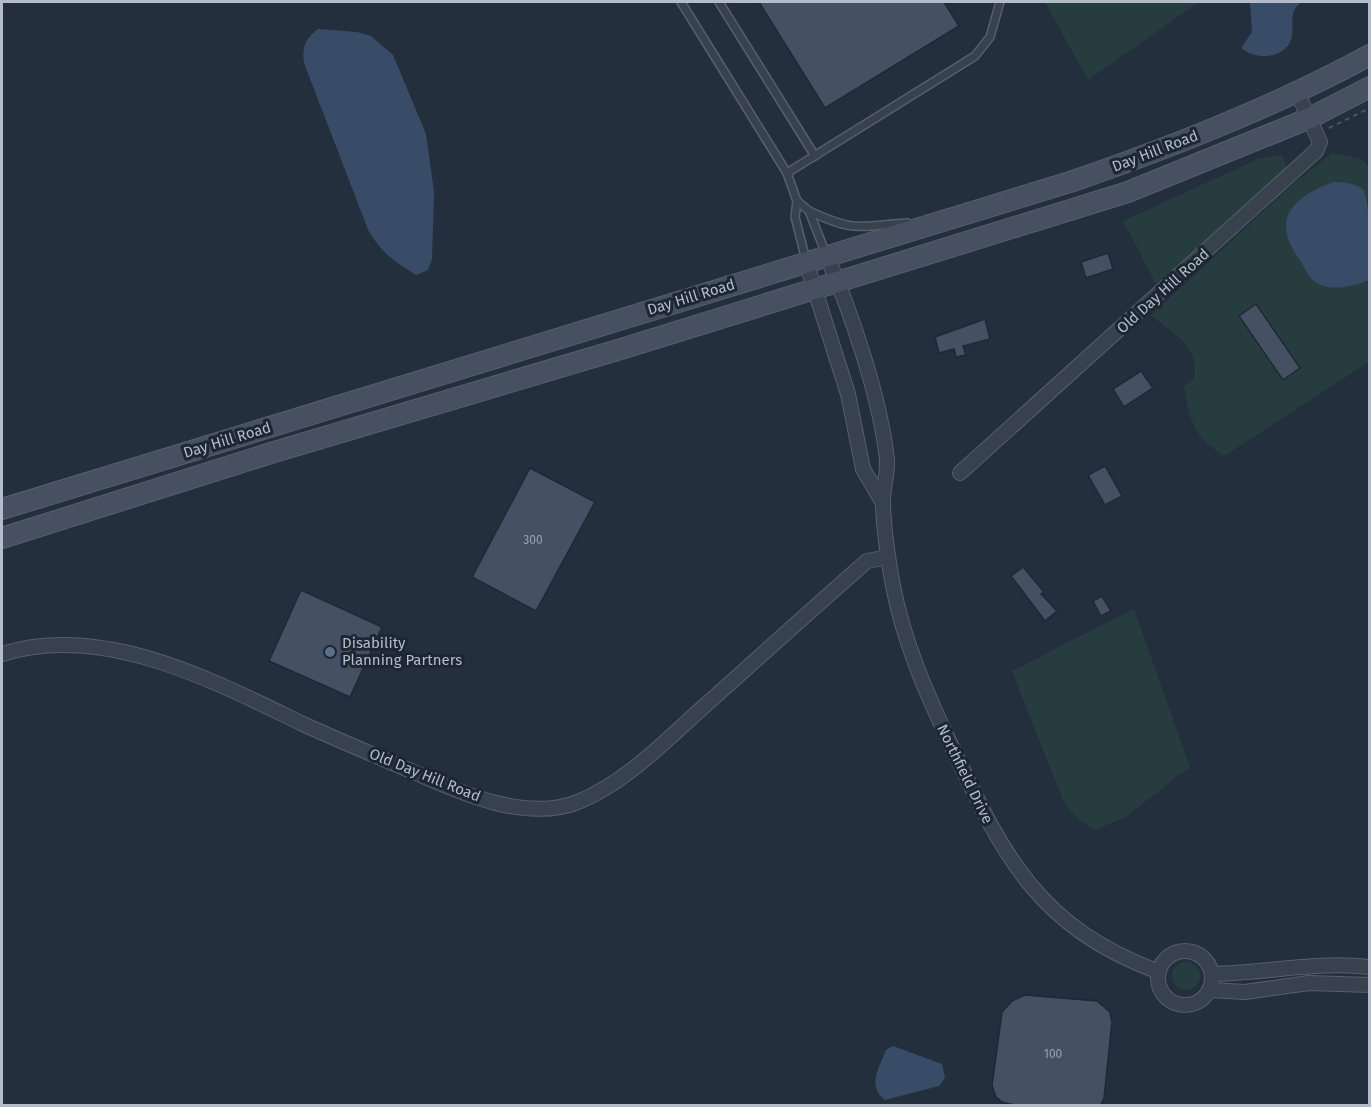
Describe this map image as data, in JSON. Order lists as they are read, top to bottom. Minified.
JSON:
{"streets":{"main road":["Day Hill Road"],"street":["Old Day Hill Road","Northfield Drive"]},"crossings":[["Day Hill Road","Old Day Hill Road"],["Day Hill Road","Northfield Drive"],["Old Day Hill Road","Northfield Drive"]],"places":["Disability Planning Partners"],"house_numbers":["300","100"]}
